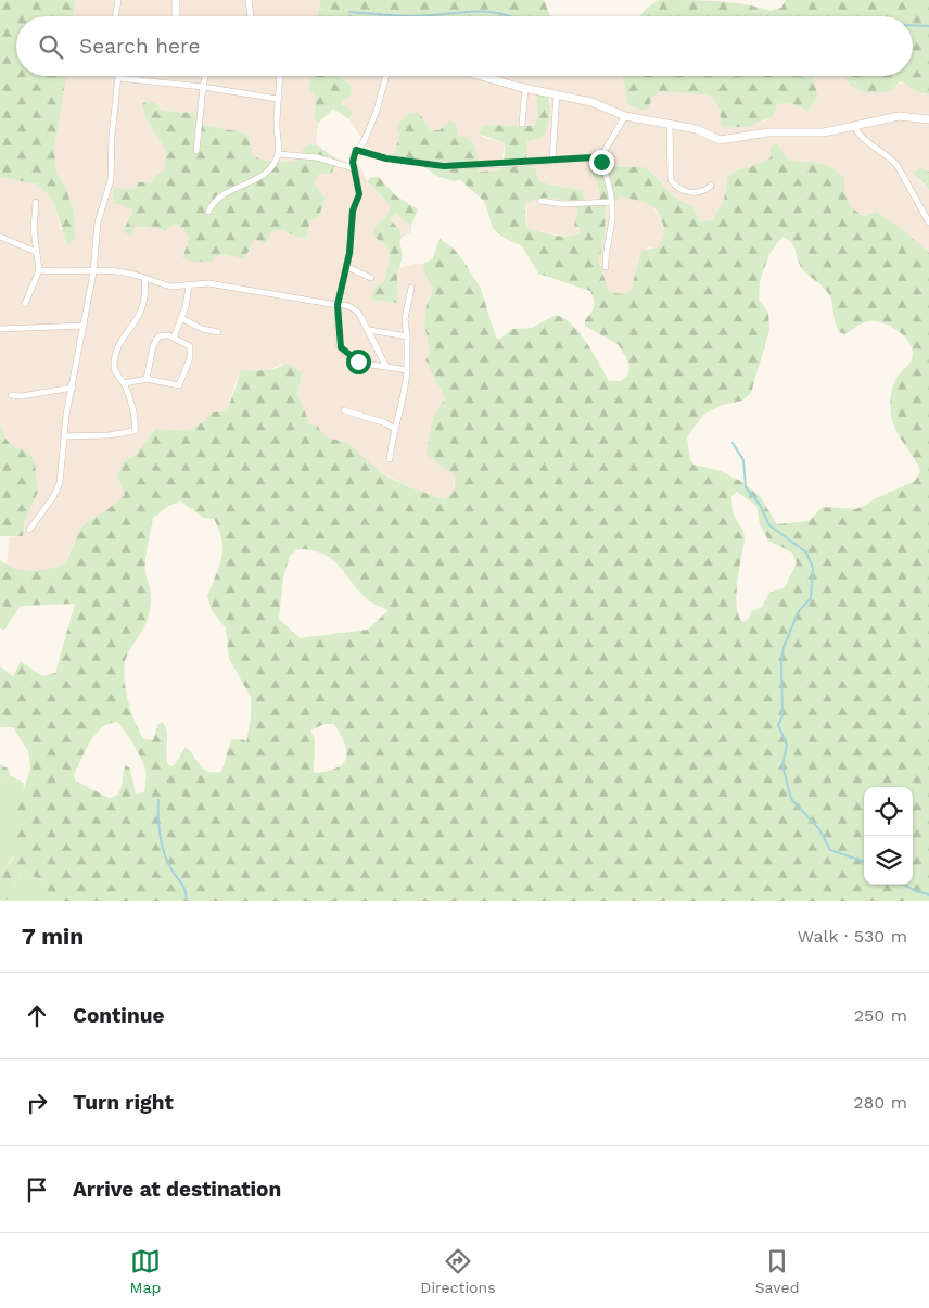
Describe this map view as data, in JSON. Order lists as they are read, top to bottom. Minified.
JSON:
{"page":{"search":"Search here","heading":["7 min","Walk · 530 m"],"list":[["Continue","250 m"],["Turn right","280 m"],"Arrive at destination"],"nav":["Map","Directions","Saved"]}}
